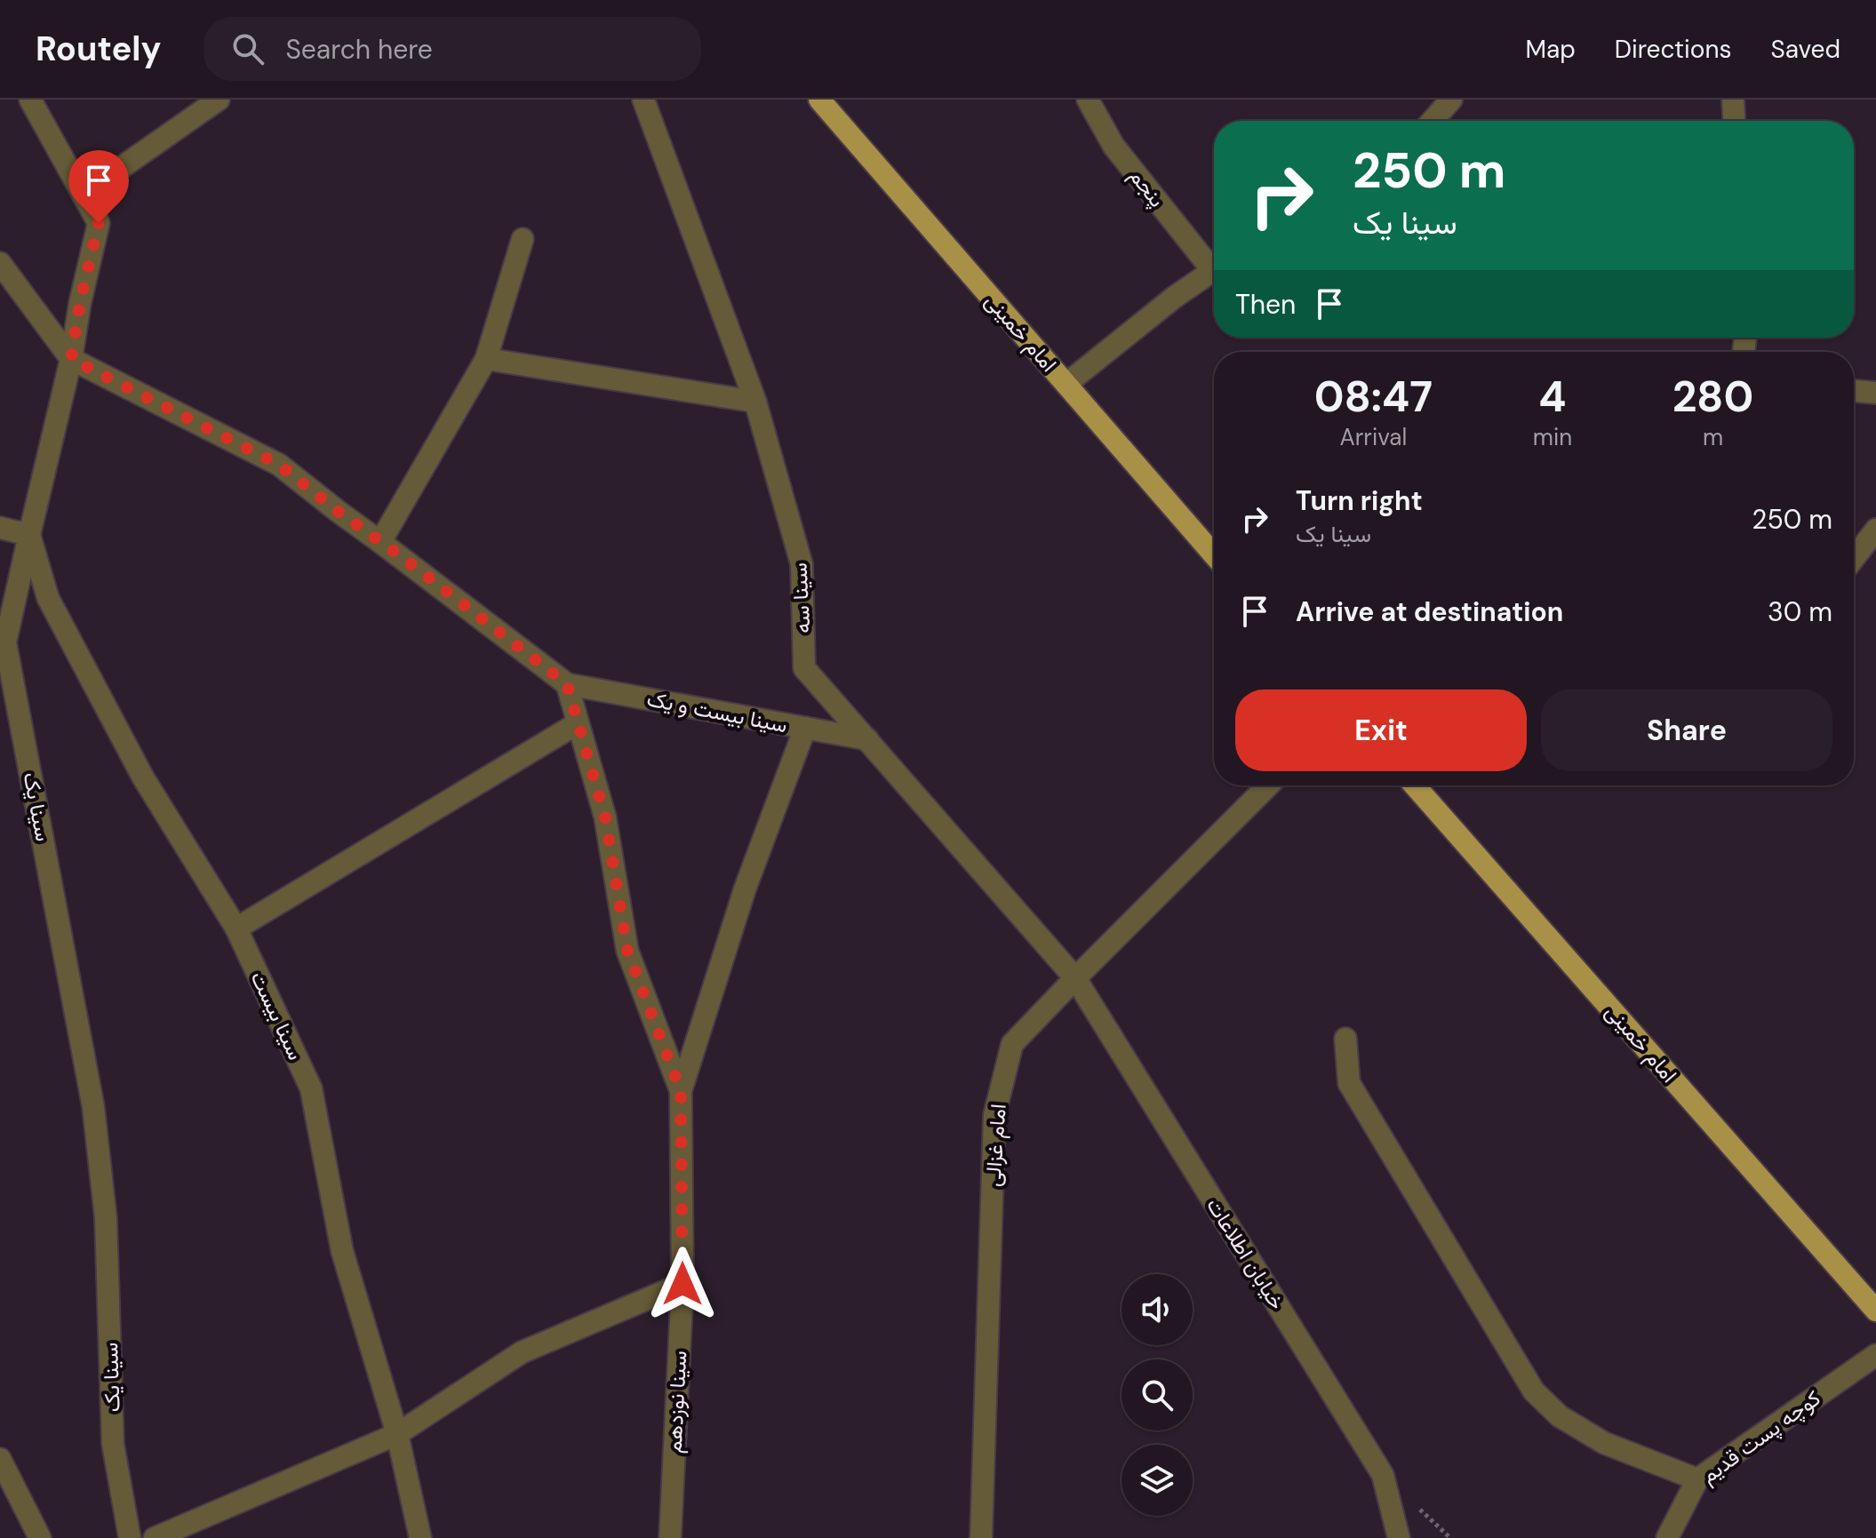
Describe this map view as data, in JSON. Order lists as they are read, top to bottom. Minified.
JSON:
{"streets":{"main road":["امام خمینی"],"street":["پنجم","سینا سه","سینا بیست و یک","سینا یک","سینا بیست","امام غزالی","خیابان اطلاعات","سینا نوزدهم","کوچه پست قدیم"]},"crossings":[["سینا سه","سینا بیست و یک"],["سینا سه","امام غزالی"],["سینا سه","خیابان اطلاعات"],["سینا بیست و یک","سینا نوزدهم"],["سینا یک","سینا بیست"],["امام غزالی","خیابان اطلاعات"]],"page":{"header":"Routely","search":"Search here","nav":["Map","Directions","Saved"],"turn":["250 m","سینا یک"],"then":"Then","eta":["08:47","Arrival","4","min","280","m"],"list":[{"name":"Turn right","note":"سینا یک","value":"250 m"},{"name":"Arrive at destination","value":"30 m"}],"buttons":["Exit","Share"]}}
